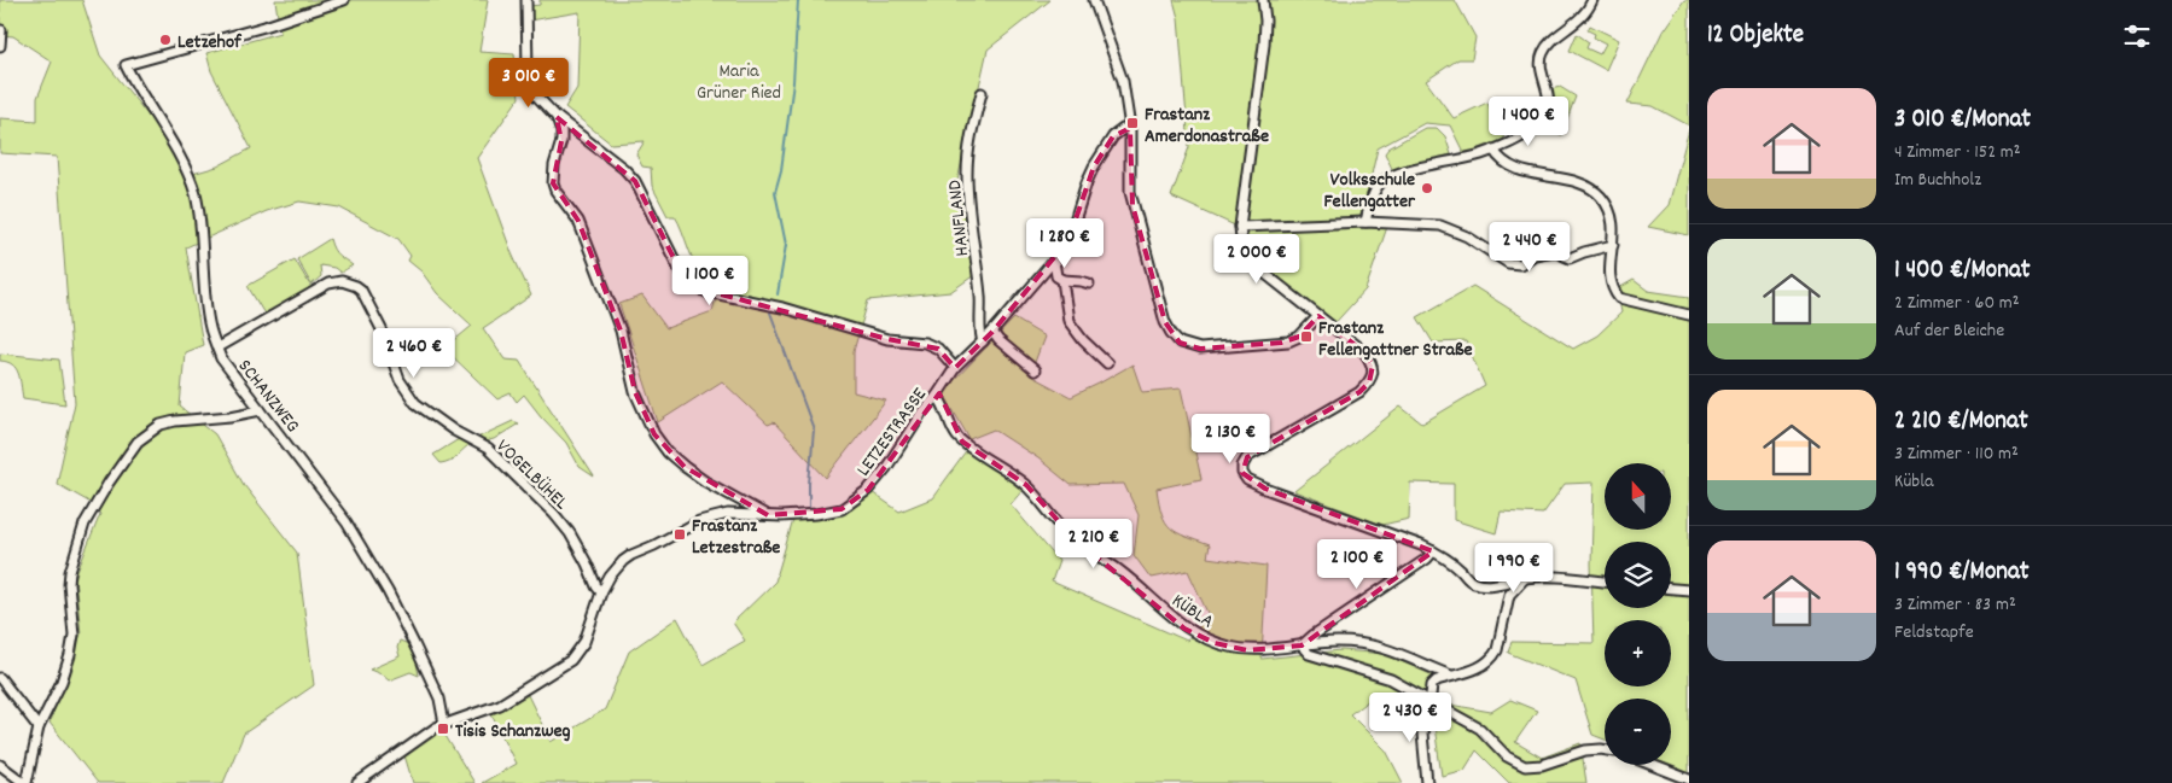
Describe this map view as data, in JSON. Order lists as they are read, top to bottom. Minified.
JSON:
{"streets":{"street":["HANFLAND","SCHANZWEG","LETZESTRASSE","VOGELBÜHEL","KÜBLA"]},"crossings":[["HANFLAND","LETZESTRASSE"],["SCHANZWEG","LETZESTRASSE"],["SCHANZWEG","VOGELBÜHEL"],["LETZESTRASSE","VOGELBÜHEL"],["LETZESTRASSE","KÜBLA"]],"parks":["Maria Grüner Ried"],"places":{"other":["Letzehof","Volksschule Fellengatter"],"transit":["Frastanz Amerdonastraße","Frastanz Fellengattner Straße","Frastanz Letzestraße","Tisis Schanzweg"]},"north":"top","page":{"heading":"12 Objekte","price":["3 010 €","1 400 €","1 280 €","2 440 €","2 000 €","1 100 €","2 460 €","2 130 €","2 210 €","2 100 €","1 990 €","2 430 €"],"list":[{"name":"3 010 €/Monat","note":"4 Zimmer · 152 m² · Im Buchholz"},{"name":"1 400 €/Monat","note":"2 Zimmer · 60 m² · Auf der Bleiche"},{"name":"2 210 €/Monat","note":"3 Zimmer · 110 m² · Kübla"},{"name":"1 990 €/Monat","note":"3 Zimmer · 83 m² · Feldstapfe"}],"map_buttons":["+","−"]}}
